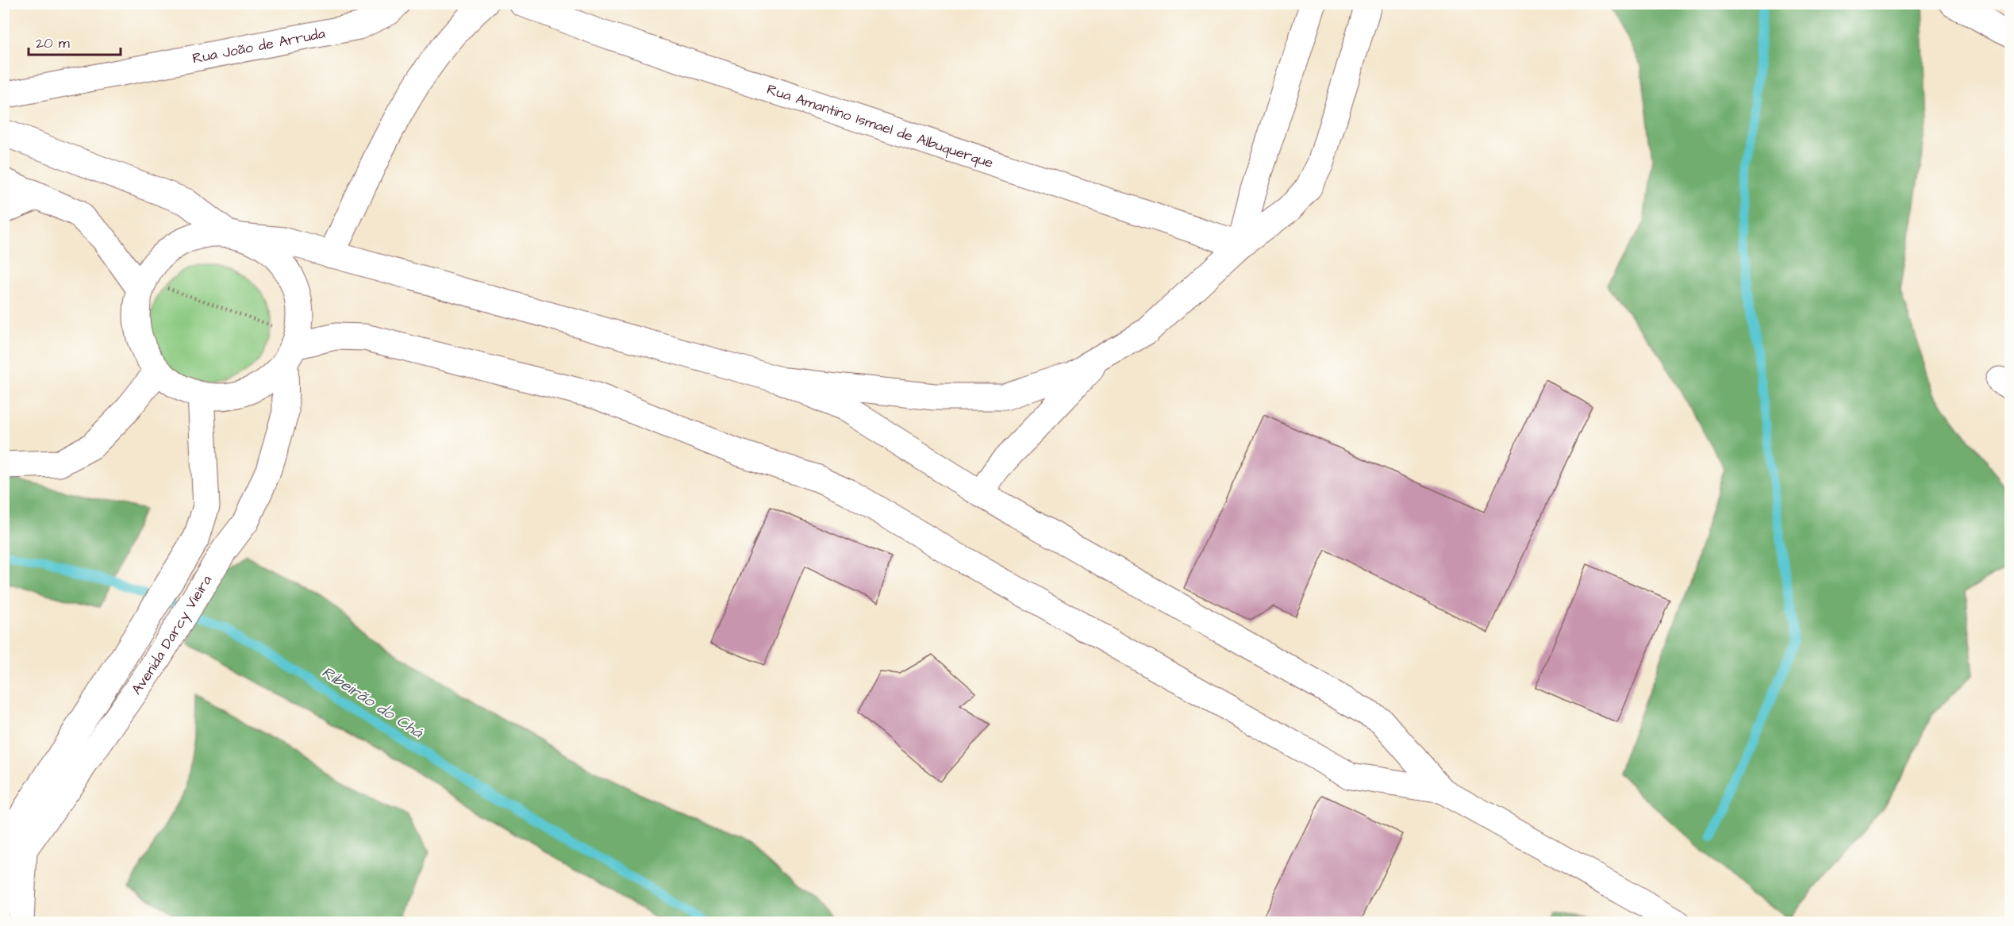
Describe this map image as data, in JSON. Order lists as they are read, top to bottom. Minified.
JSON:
{"streets":{"main road":["Rua João de Arruda","Rua Amantino Ismael de Albuquerque","Avenida Darcy Vieira"]},"water":["Ribeirão do Chá"],"scale_bar":"20 m"}
